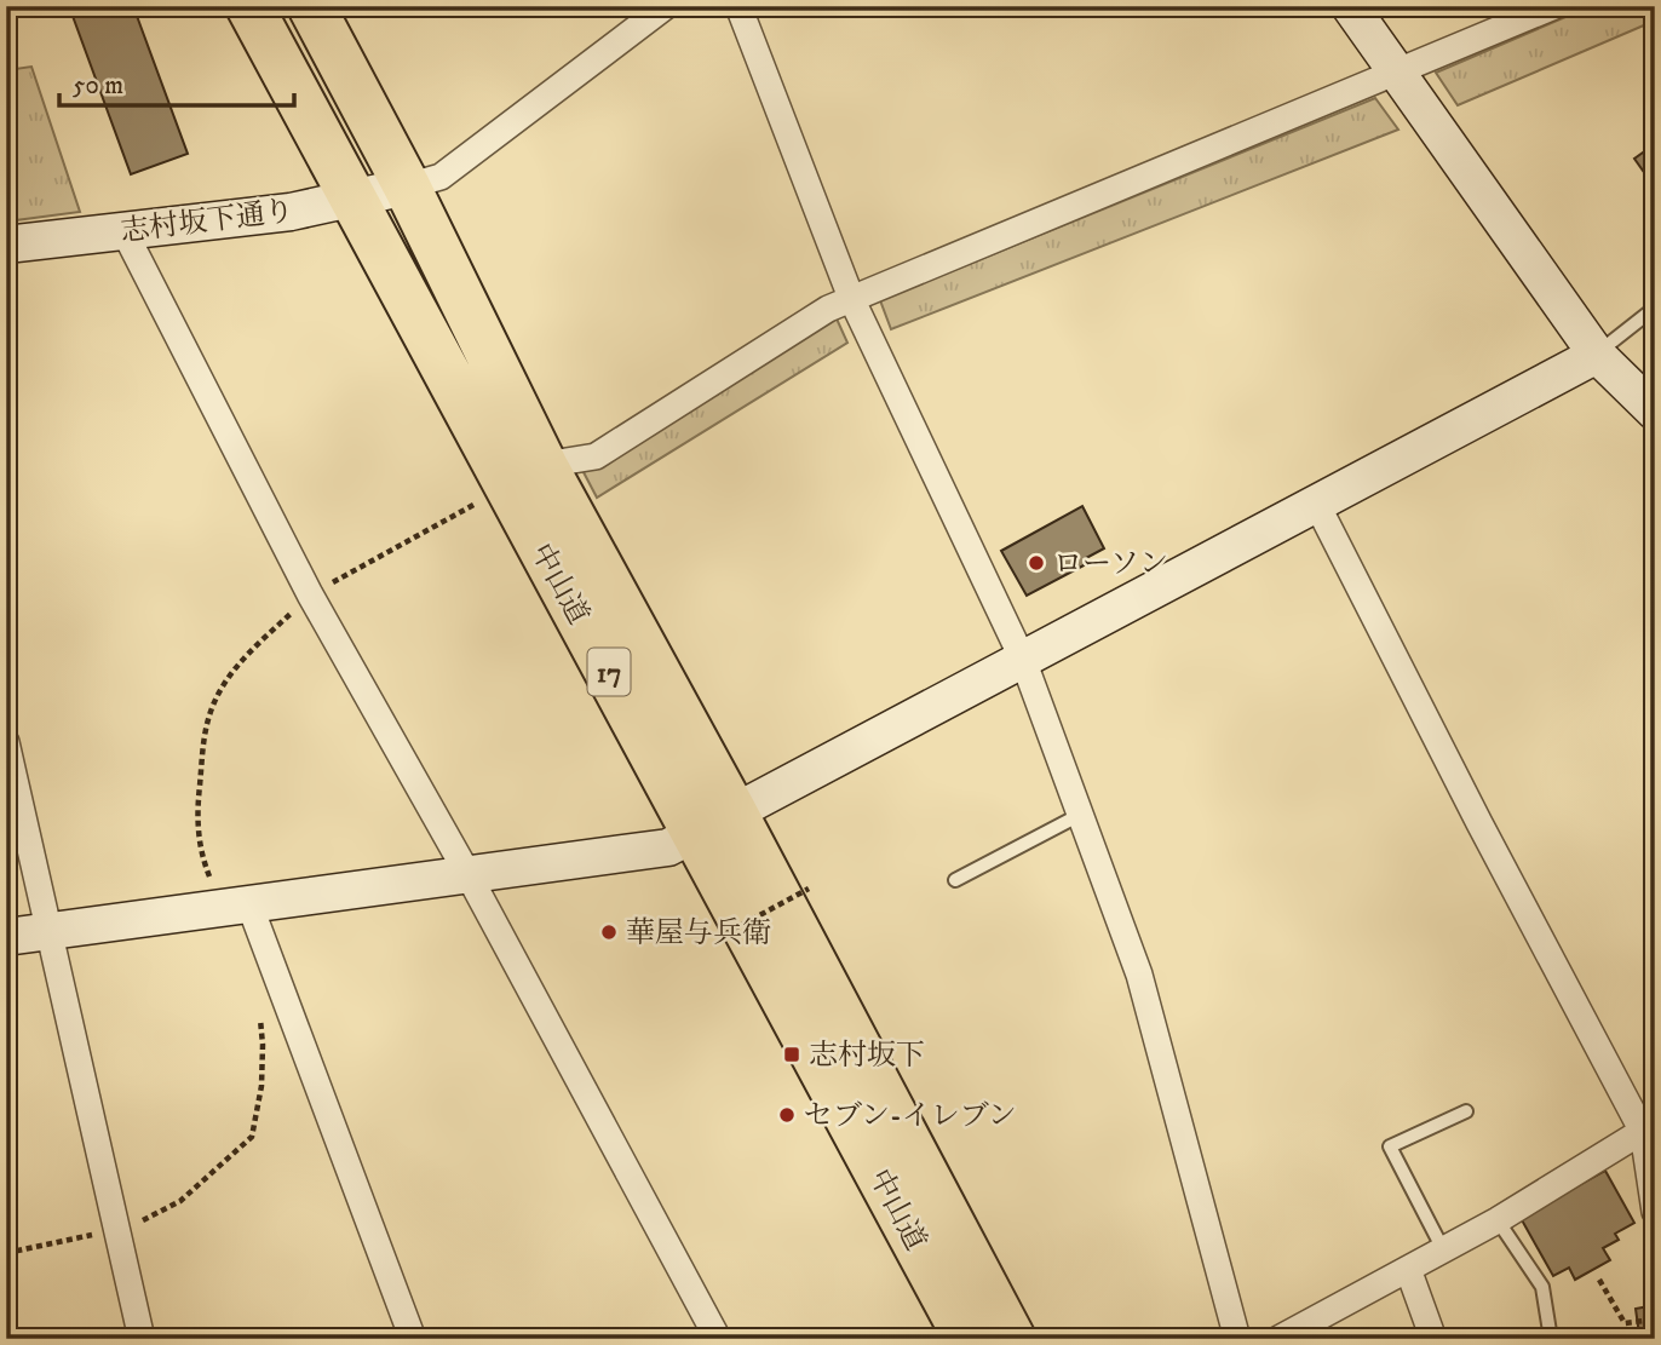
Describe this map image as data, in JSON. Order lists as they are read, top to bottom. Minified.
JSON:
{"streets":{"highway":["中山道","17"],"street":["志村坂下通り"]},"crossings":[["志村坂下通り","中山道"]],"places":{"other":["ローソン","華屋与兵衛","セブン-イレブン"],"transit":["志村坂下"]},"scale_bar":"50 m"}
